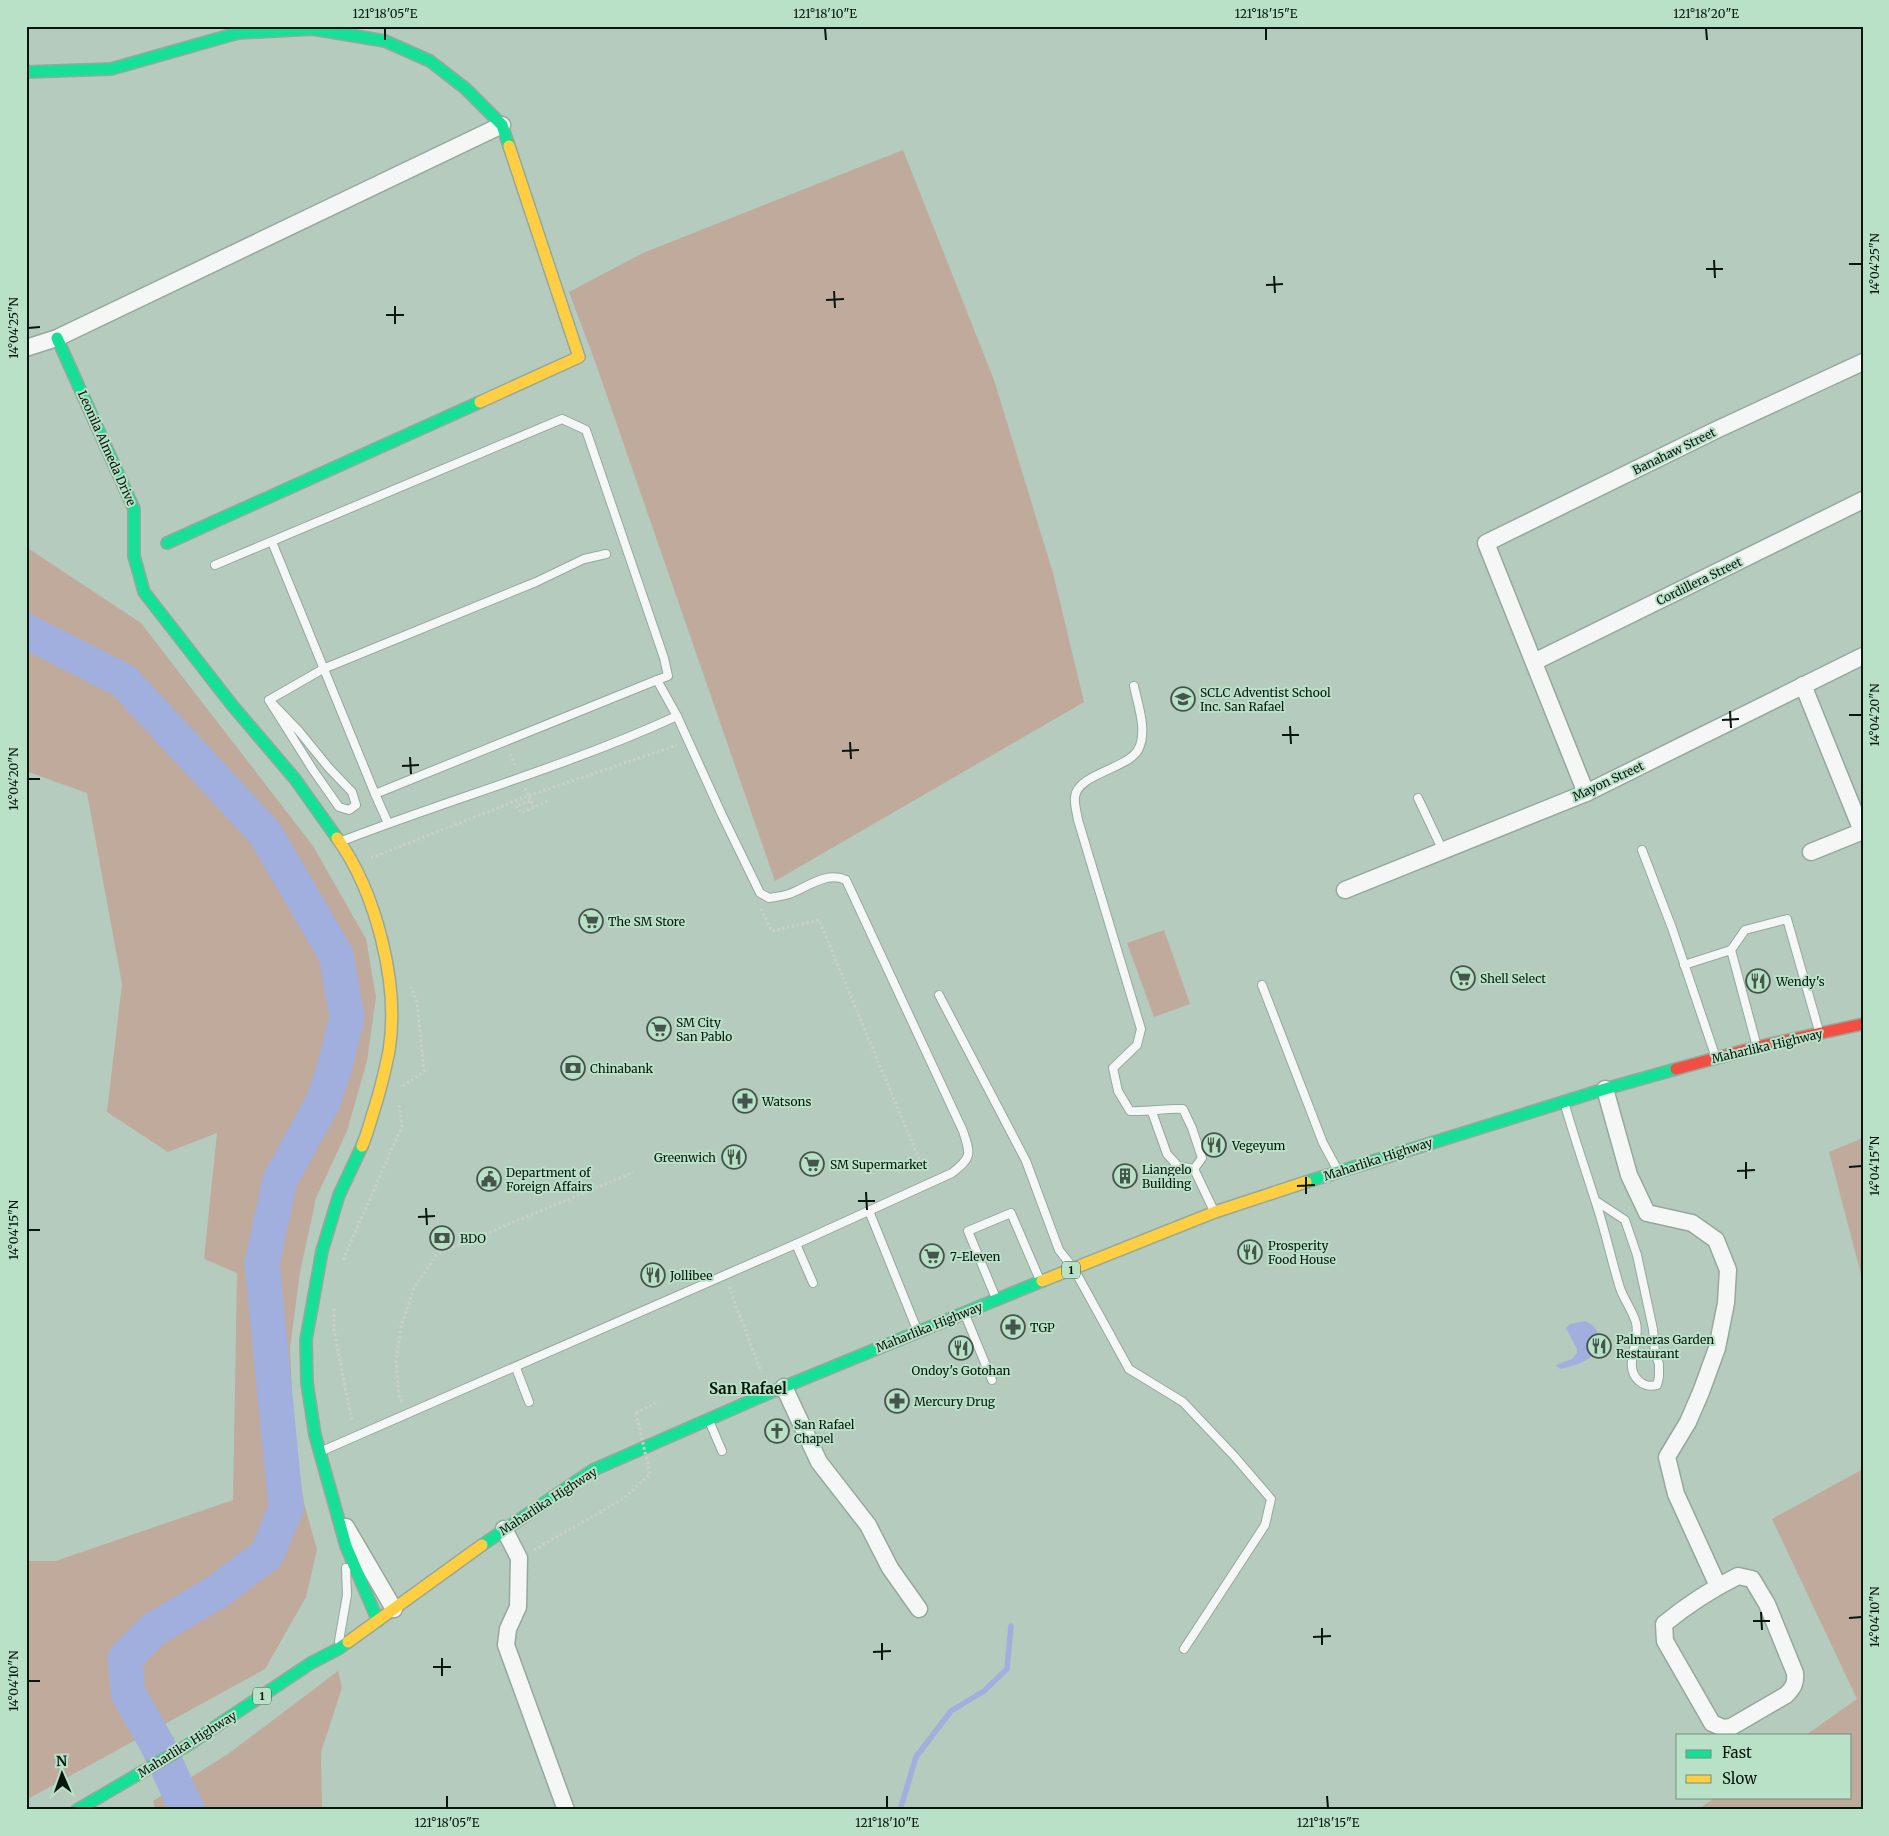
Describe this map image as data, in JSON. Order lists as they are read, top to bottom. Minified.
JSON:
{"streets":{"street":["Leonila Almeda Drive","Banahaw Street","Cordillera Street","Mayon Street","Maharlika Highway","1"]},"crossings":[["Banahaw Street","Cordillera Street"]],"districts":["San Rafael"],"places":{"school or university":["SCLC Adventist School Inc. San Rafael"],"supermarket":["The SM Store","Shell Select","SM City San Pablo","SM Supermarket","7-Eleven"],"restaurant":["Wendy's","Vegeyum","Greenwich","Prosperity Food House","Jollibee","Palmeras Garden Restaurant","Ondoy's Gotohan"],"bank":["Chinabank","BDO"],"pharmacy":["Watsons","TGP","Mercury Drug"],"building":["Liangelo Building"],"public building":["Department of Foreign Affairs"],"church":["San Rafael Chapel"]},"legend":["Fast","Slow"],"north":"top","coordinates":["121°18'05\"E","121°18'10\"E","121°18'15\"E","121°18'20\"E","14°04'25\"N","14°04'20\"N","14°04'15\"N","14°04'10\"N"]}
